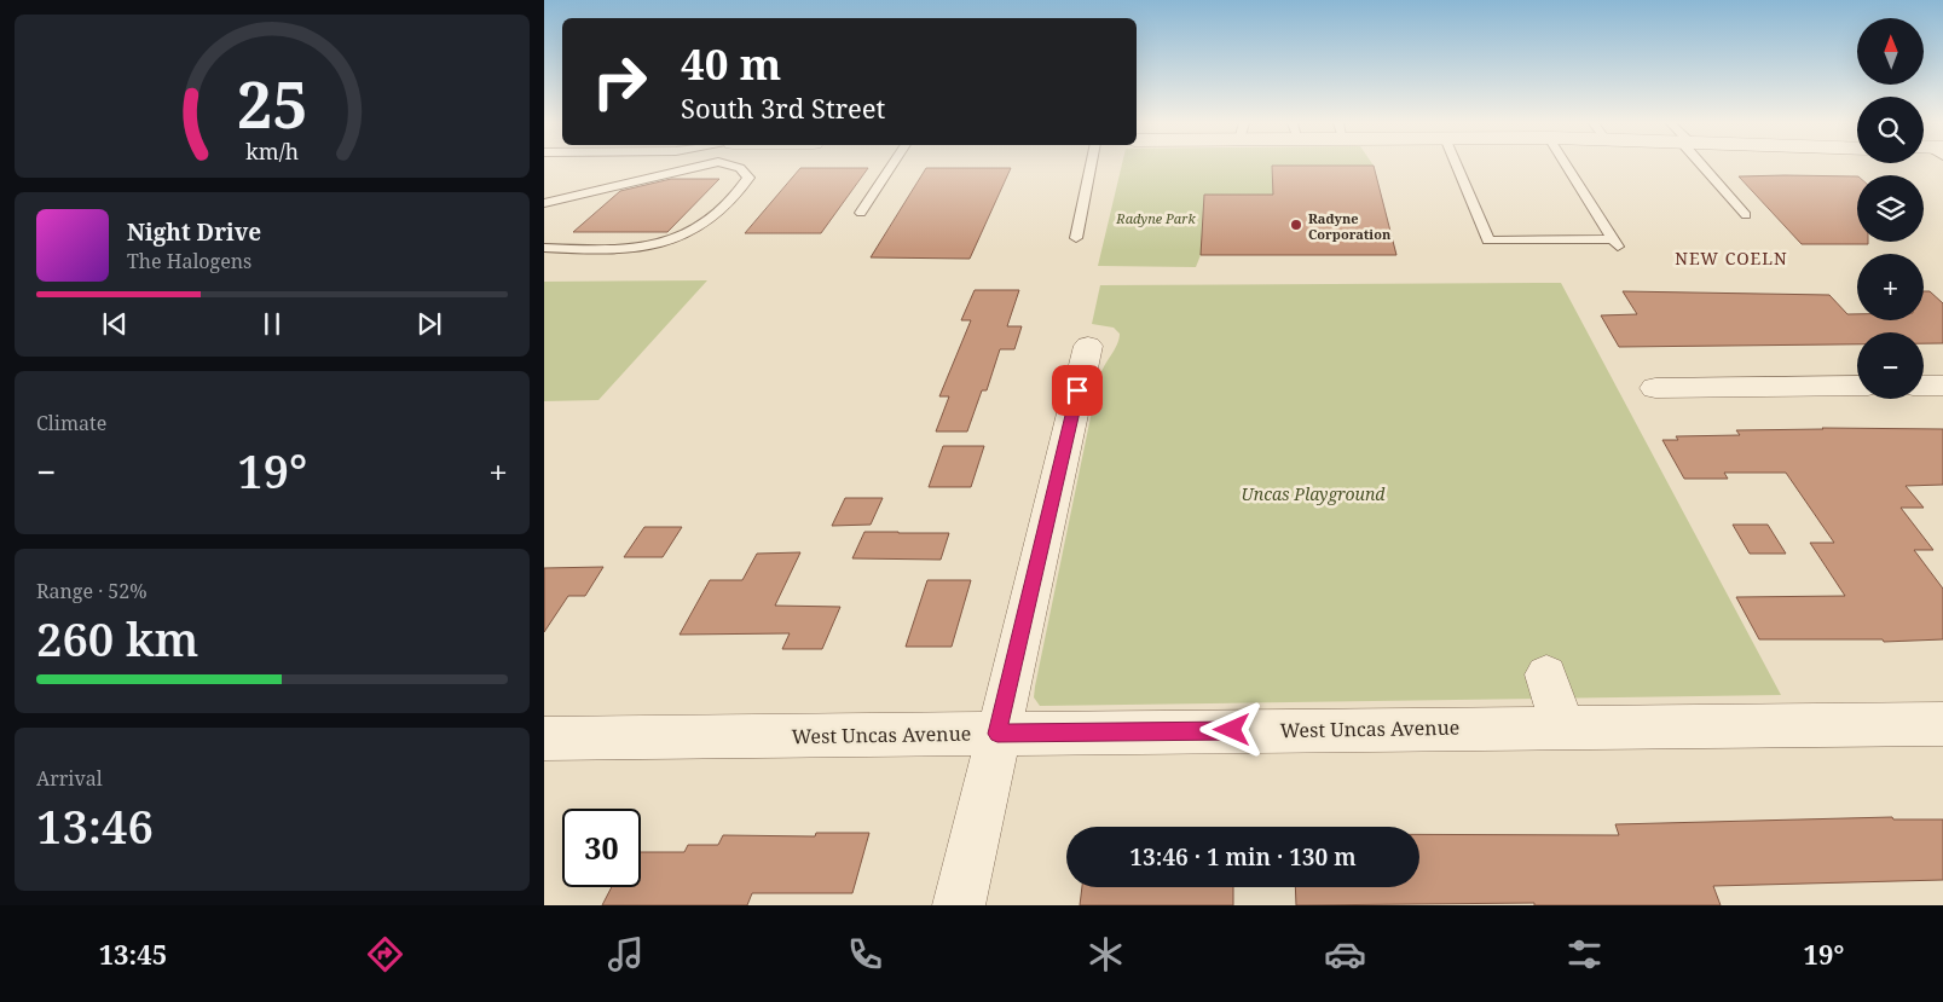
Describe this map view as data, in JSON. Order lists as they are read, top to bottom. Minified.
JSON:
{"streets":{"street":["West Uncas Avenue"]},"districts":["NEW COELN"],"parks":["Radyne Park","Uncas Playground"],"places":["Radyne Corporation"],"north":"top","page":{"map_buttons":["+","−"],"turn":["40 m","South 3rd Street"],"song":["Night Drive","The Halogens"],"tile":["Climate",["Range · 52%","260 km"],["Arrival","13:46"]],"heat":["−","19°","+"],"limit":"30","trip":"13:46 · 1 min · 130 m","tabs":["13:45","19°"],"gauge":["25","km/h"]}}
